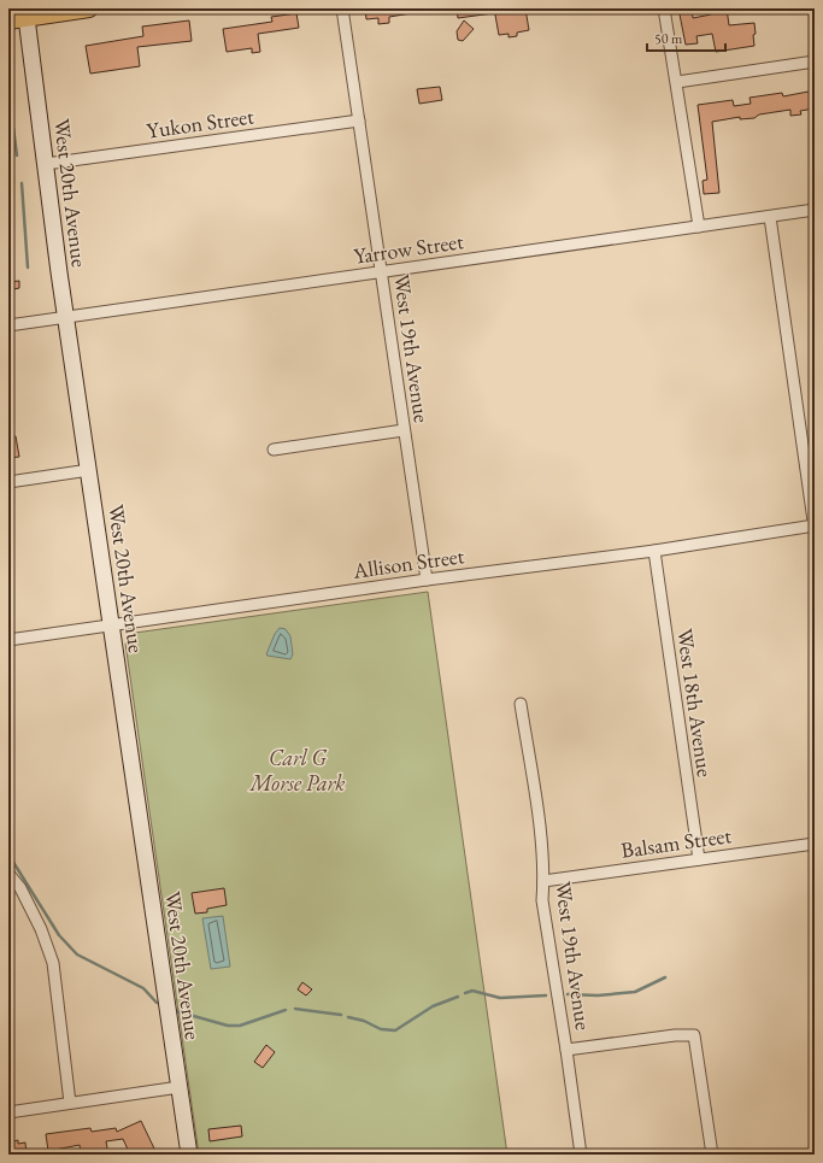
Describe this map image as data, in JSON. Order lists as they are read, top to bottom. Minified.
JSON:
{"streets":{"street":["Yukon Street","West 20th Avenue","Yarrow Street","West 19th Avenue","Allison Street","West 18th Avenue","Balsam Street"]},"crossings":[["Yukon Street","West 20th Avenue"],["Yukon Street","West 19th Avenue"],["West 20th Avenue","Yarrow Street"],["West 20th Avenue","Allison Street"],["Yarrow Street","West 19th Avenue"],["West 19th Avenue","Allison Street"],["West 19th Avenue","Balsam Street"],["Allison Street","West 18th Avenue"],["West 18th Avenue","Balsam Street"]],"parks":["Carl G Morse Park"],"scale_bar":"50 m"}
